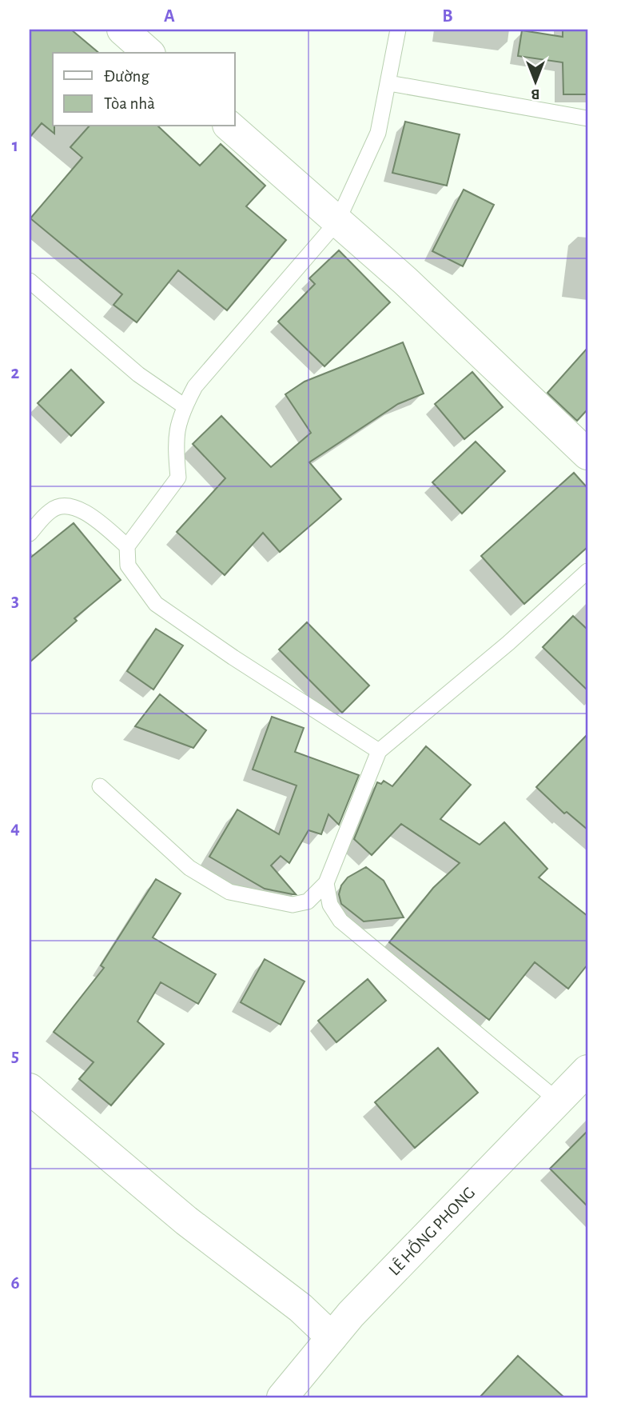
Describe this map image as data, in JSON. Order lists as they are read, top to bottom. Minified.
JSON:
{"streets":{"street":["LÊ HỒNG PHONG"]},"legend":["Đường","Tòa nhà"],"north":"bottom","grid":{"columns":["A","B"],"rows":["1","2","3","4","5","6"]}}
